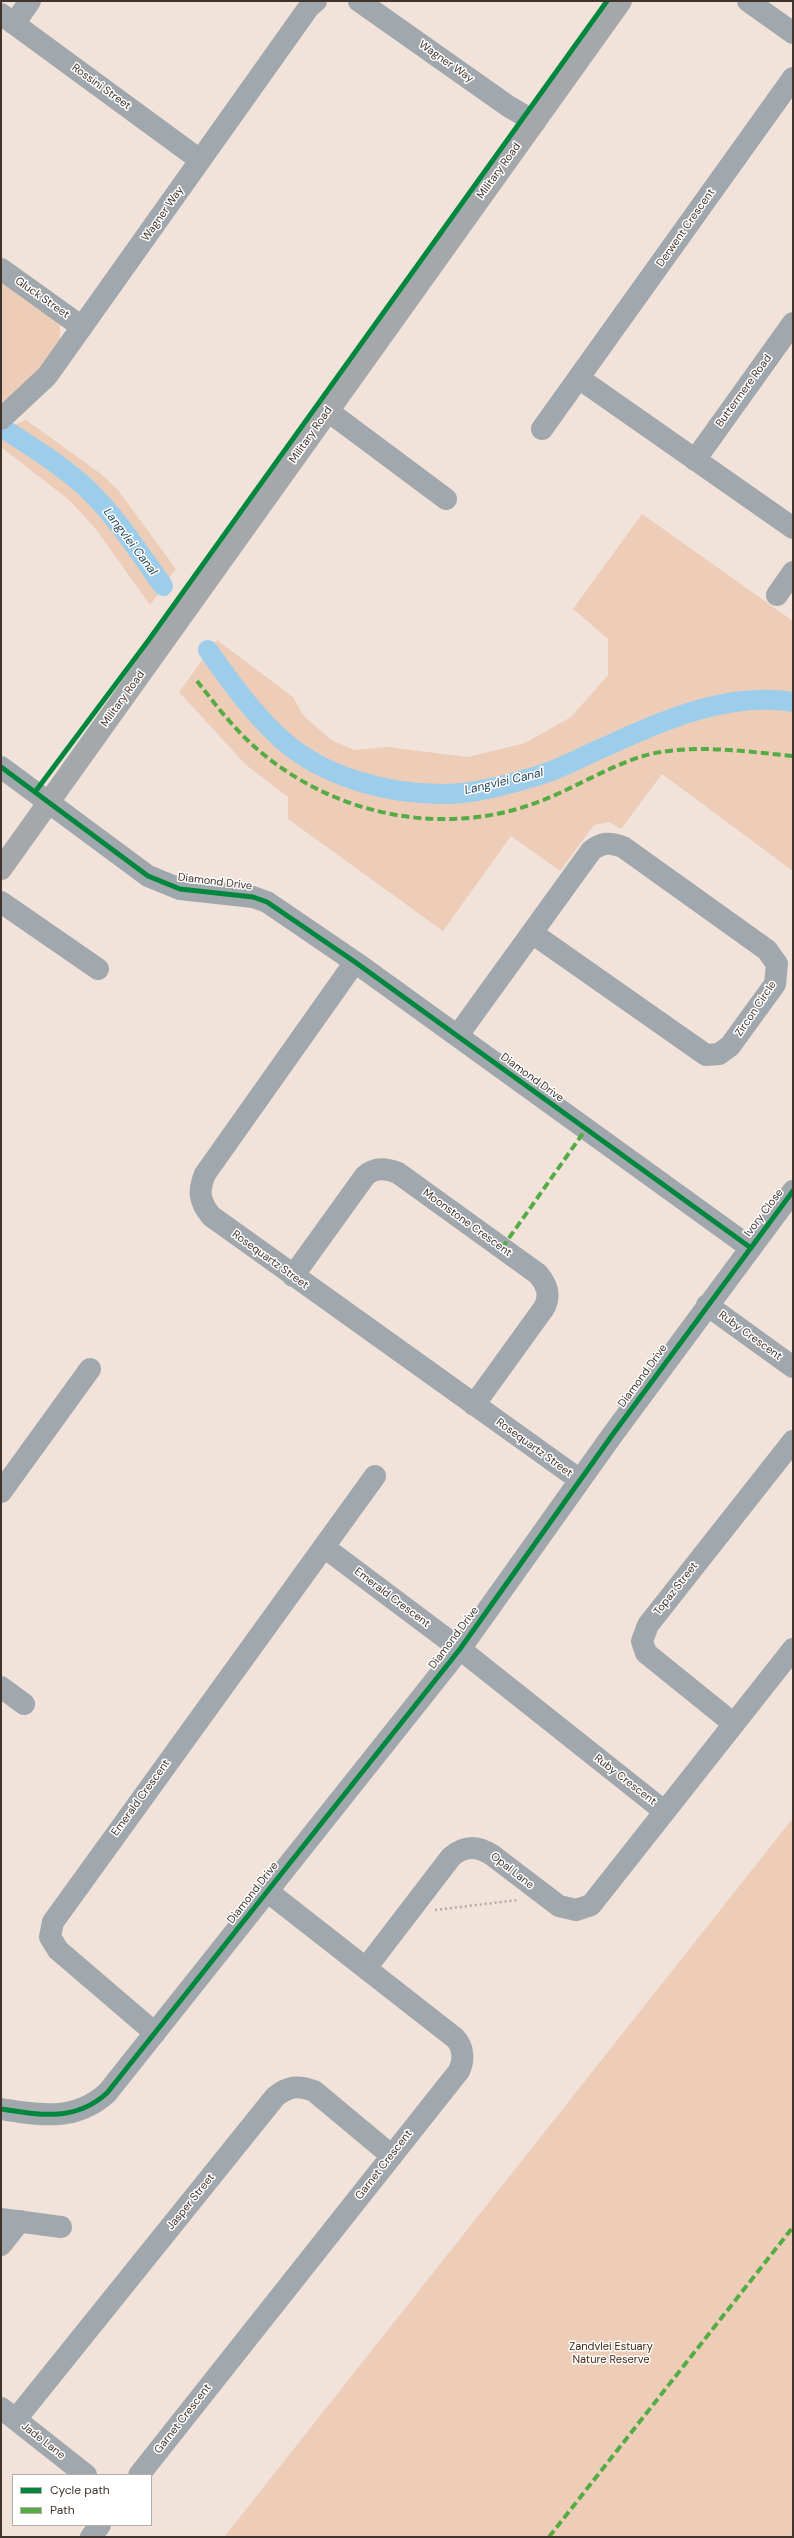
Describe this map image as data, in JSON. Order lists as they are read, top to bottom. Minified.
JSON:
{"streets":{"main road":["Military Road"],"street":["Wagner Way","Rossini Street","Derwent Crescent","Gluck Street","Buttermere Road","Diamond Drive","Zircon Circle","Ivory Close","Moonstone Crescent","Rosequartz Street","Ruby Crescent","Topaz Street","Emerald Crescent","Opal Lane","Garnet Crescent","Jasper Street","Jade Lane"]},"crossings":[["Wagner Way","Rossini Street"],["Wagner Way","Military Road"],["Wagner Way","Gluck Street"],["Military Road","Diamond Drive"],["Diamond Drive","Zircon Circle"],["Diamond Drive","Ivory Close"],["Diamond Drive","Rosequartz Street"],["Diamond Drive","Ruby Crescent"],["Diamond Drive","Emerald Crescent"],["Diamond Drive","Garnet Crescent"],["Moonstone Crescent","Rosequartz Street"],["Ruby Crescent","Topaz Street"],["Ruby Crescent","Emerald Crescent"],["Ruby Crescent","Opal Lane"],["Opal Lane","Garnet Crescent"],["Garnet Crescent","Jasper Street"],["Jasper Street","Jade Lane"]],"water":["Langvlei Canal"],"parks":["Zandvlei Estuary Nature Reserve"],"legend":["Cycle path","Path"]}
